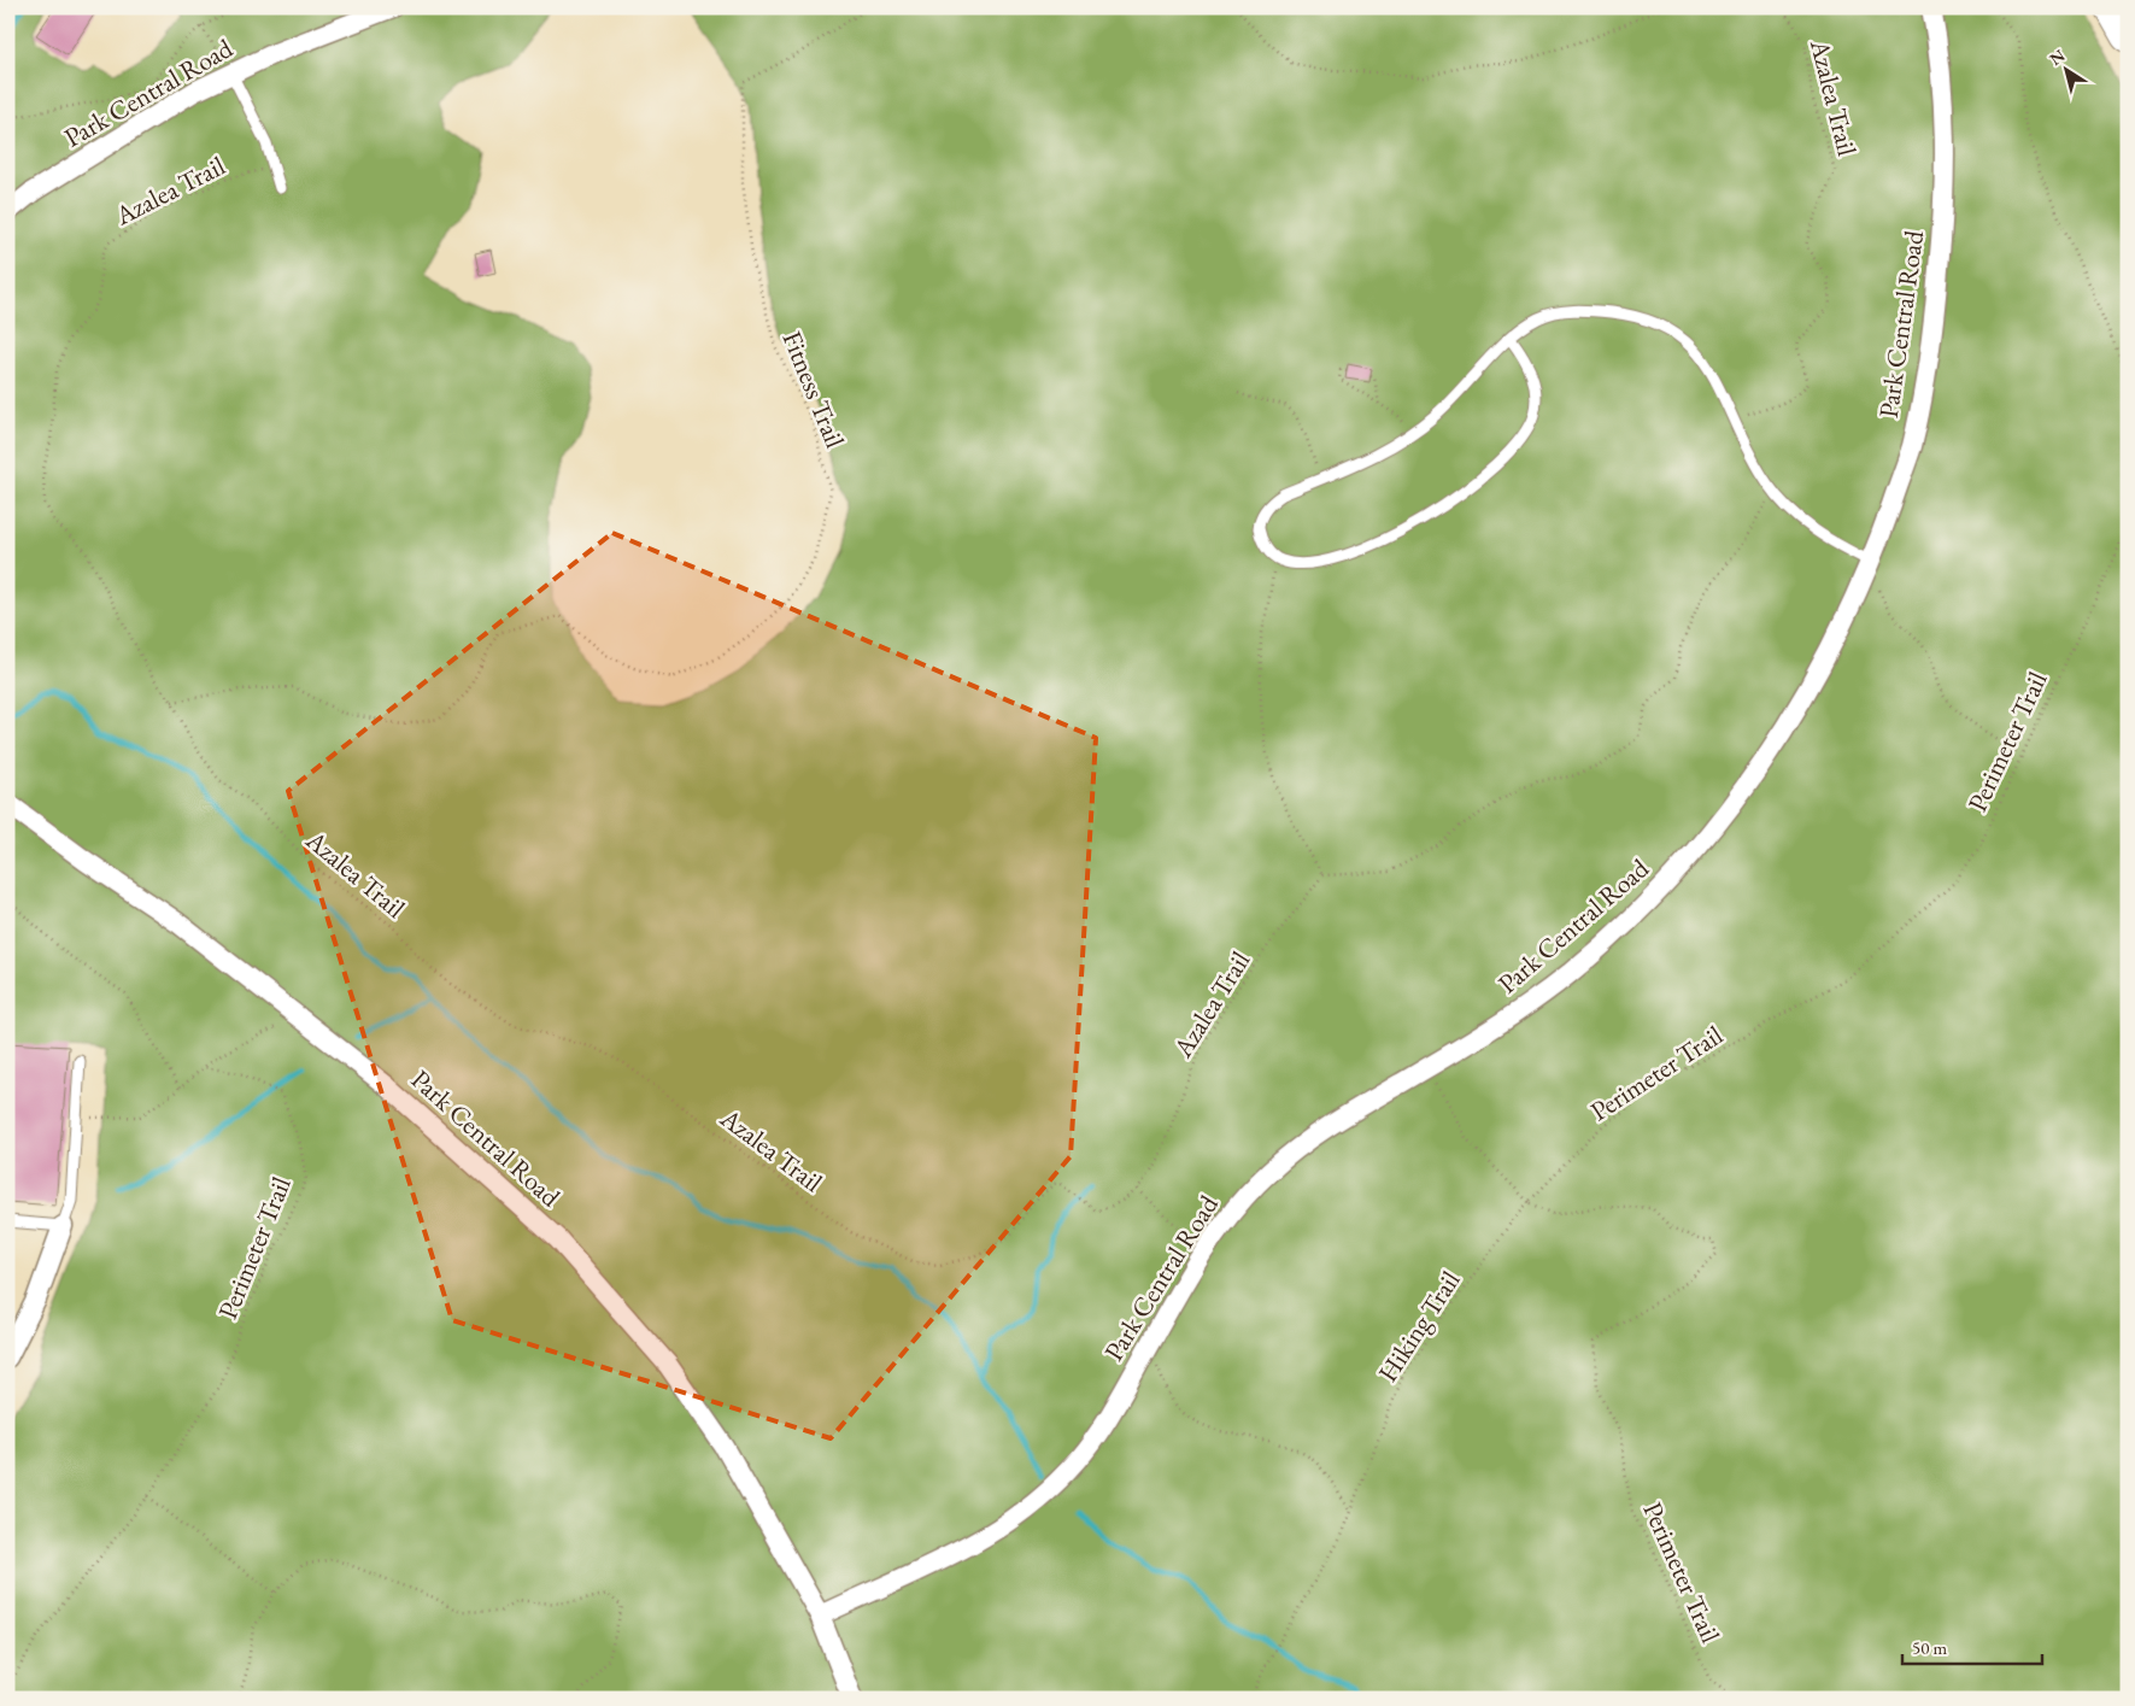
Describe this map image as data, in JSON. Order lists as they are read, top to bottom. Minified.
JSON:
{"streets":{"street":["Park Central Road"],"path":["Azalea Trail","Fitness Trail","Perimeter Trail","Hiking Trail"]},"crossings":[["Azalea Trail","Fitness Trail"],["Perimeter Trail","Hiking Trail"]],"scale_bar":"50 m","north":"top left"}
